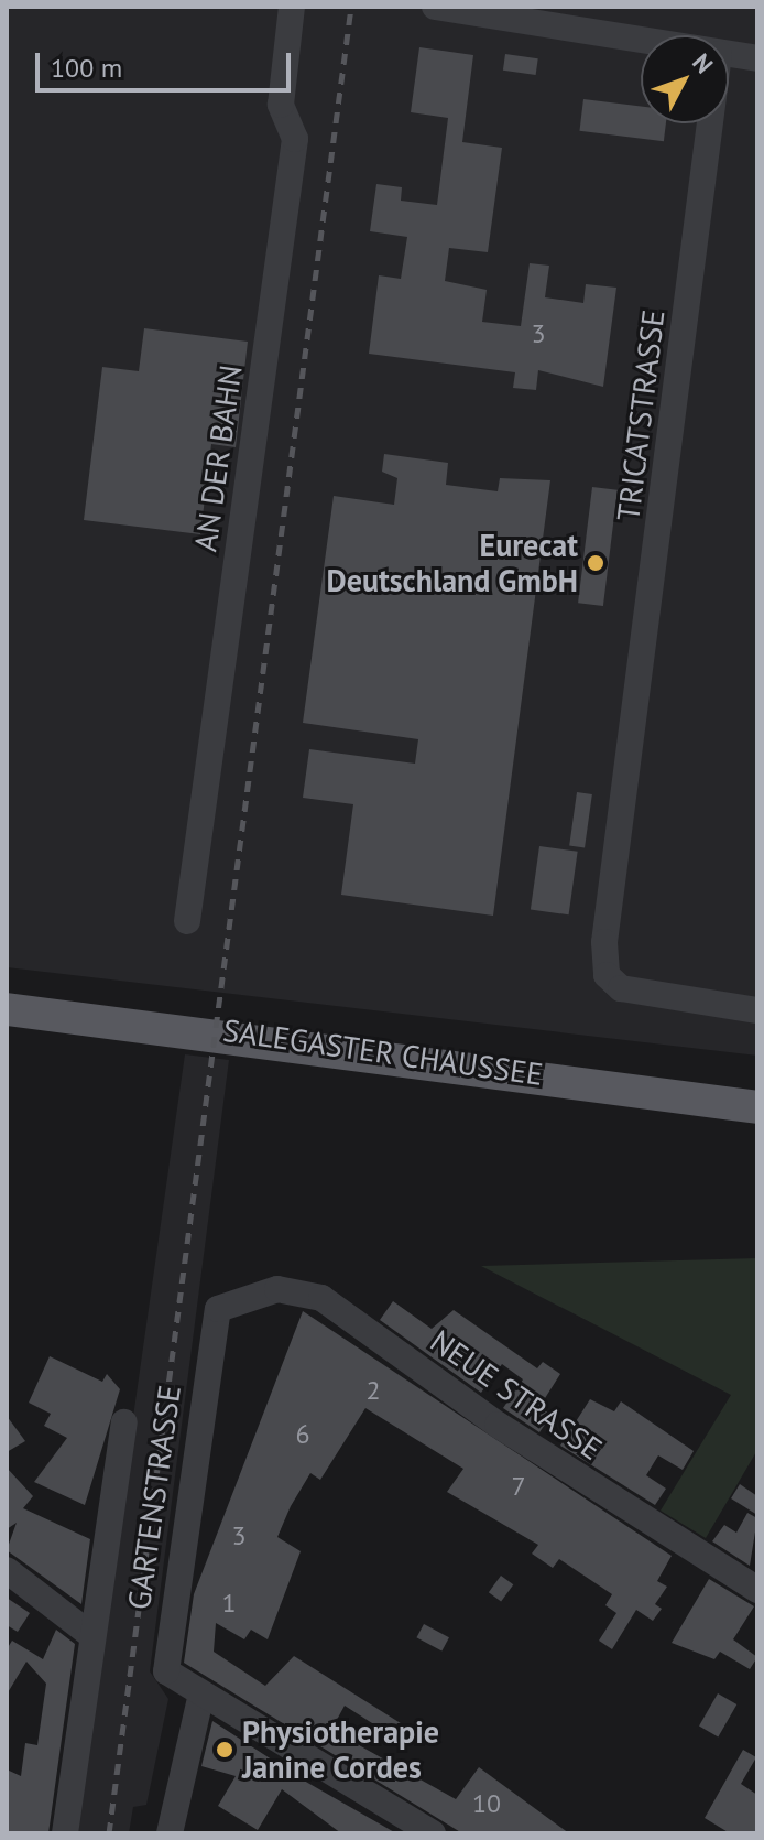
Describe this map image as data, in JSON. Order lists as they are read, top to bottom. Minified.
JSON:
{"streets":{"main road":["SALEGASTER CHAUSSEE"],"street":["TRICATSTRASSE","AN DER BAHN","NEUE STRASSE","GARTENSTRASSE"]},"crossings":[["NEUE STRASSE","GARTENSTRASSE"]],"places":["Eurecat Deutschland GmbH","Physiotherapie Janine Cordes"],"house_numbers":["3","2","6","7","3","1","10"],"scale_bar":"100 m","north":"top right"}
